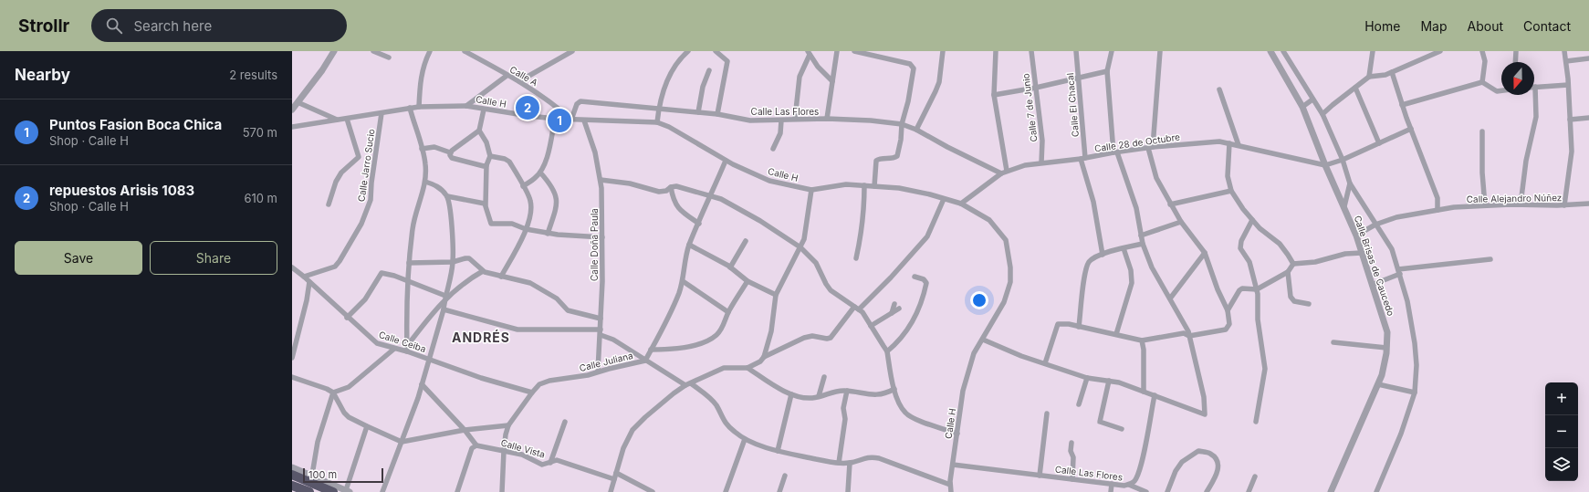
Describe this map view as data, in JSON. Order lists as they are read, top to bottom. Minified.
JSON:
{"streets":{"street":["Calle A","Calle H","Calle El Chacal","Calle 7 de Junio","Calle Las Flores","Calle 28 de Octubre","Calle Jarro Sucio","Calle Alejandro Núñez","Calle Doña Paula","Calle Brisas de Caucedo","Calle Ceiba","Calle Juliana","Calle Vista"]},"crossings":[["Calle A","Calle H"],["Calle A","Calle Las Flores"],["Calle H","Calle Las Flores"],["Calle H","Calle 28 de Octubre"],["Calle H","Calle Jarro Sucio"],["Calle H","Calle Doña Paula"],["Calle H","Calle Juliana"],["Calle El Chacal","Calle 28 de Octubre"],["Calle 7 de Junio","Calle 28 de Octubre"],["Calle Las Flores","Calle 28 de Octubre"],["Calle 28 de Octubre","Calle Brisas de Caucedo"],["Calle Jarro Sucio","Calle Ceiba"],["Calle Alejandro Núñez","Calle Brisas de Caucedo"],["Calle Doña Paula","Calle Juliana"],["Calle Ceiba","Calle Juliana"],["Calle Juliana","Calle Vista"]],"districts":["ANDRÉS"],"scale_bar":"100 m","north":"bottom","page":{"header":"Strollr","search":"Search here","nav":["Home","Map","About","Contact"],"heading":["Nearby","2 results"],"pins":["2","1"],"list":[{"mark":"1","name":"Puntos Fasion Boca Chica","note":"Shop · Calle H","value":"570 m"},{"mark":"2","name":"repuestos Arisis 1083","note":"Shop · Calle H","value":"610 m"}],"buttons":["Save","Share"],"map_buttons":["+","−"],"scale":"100 m"}}
